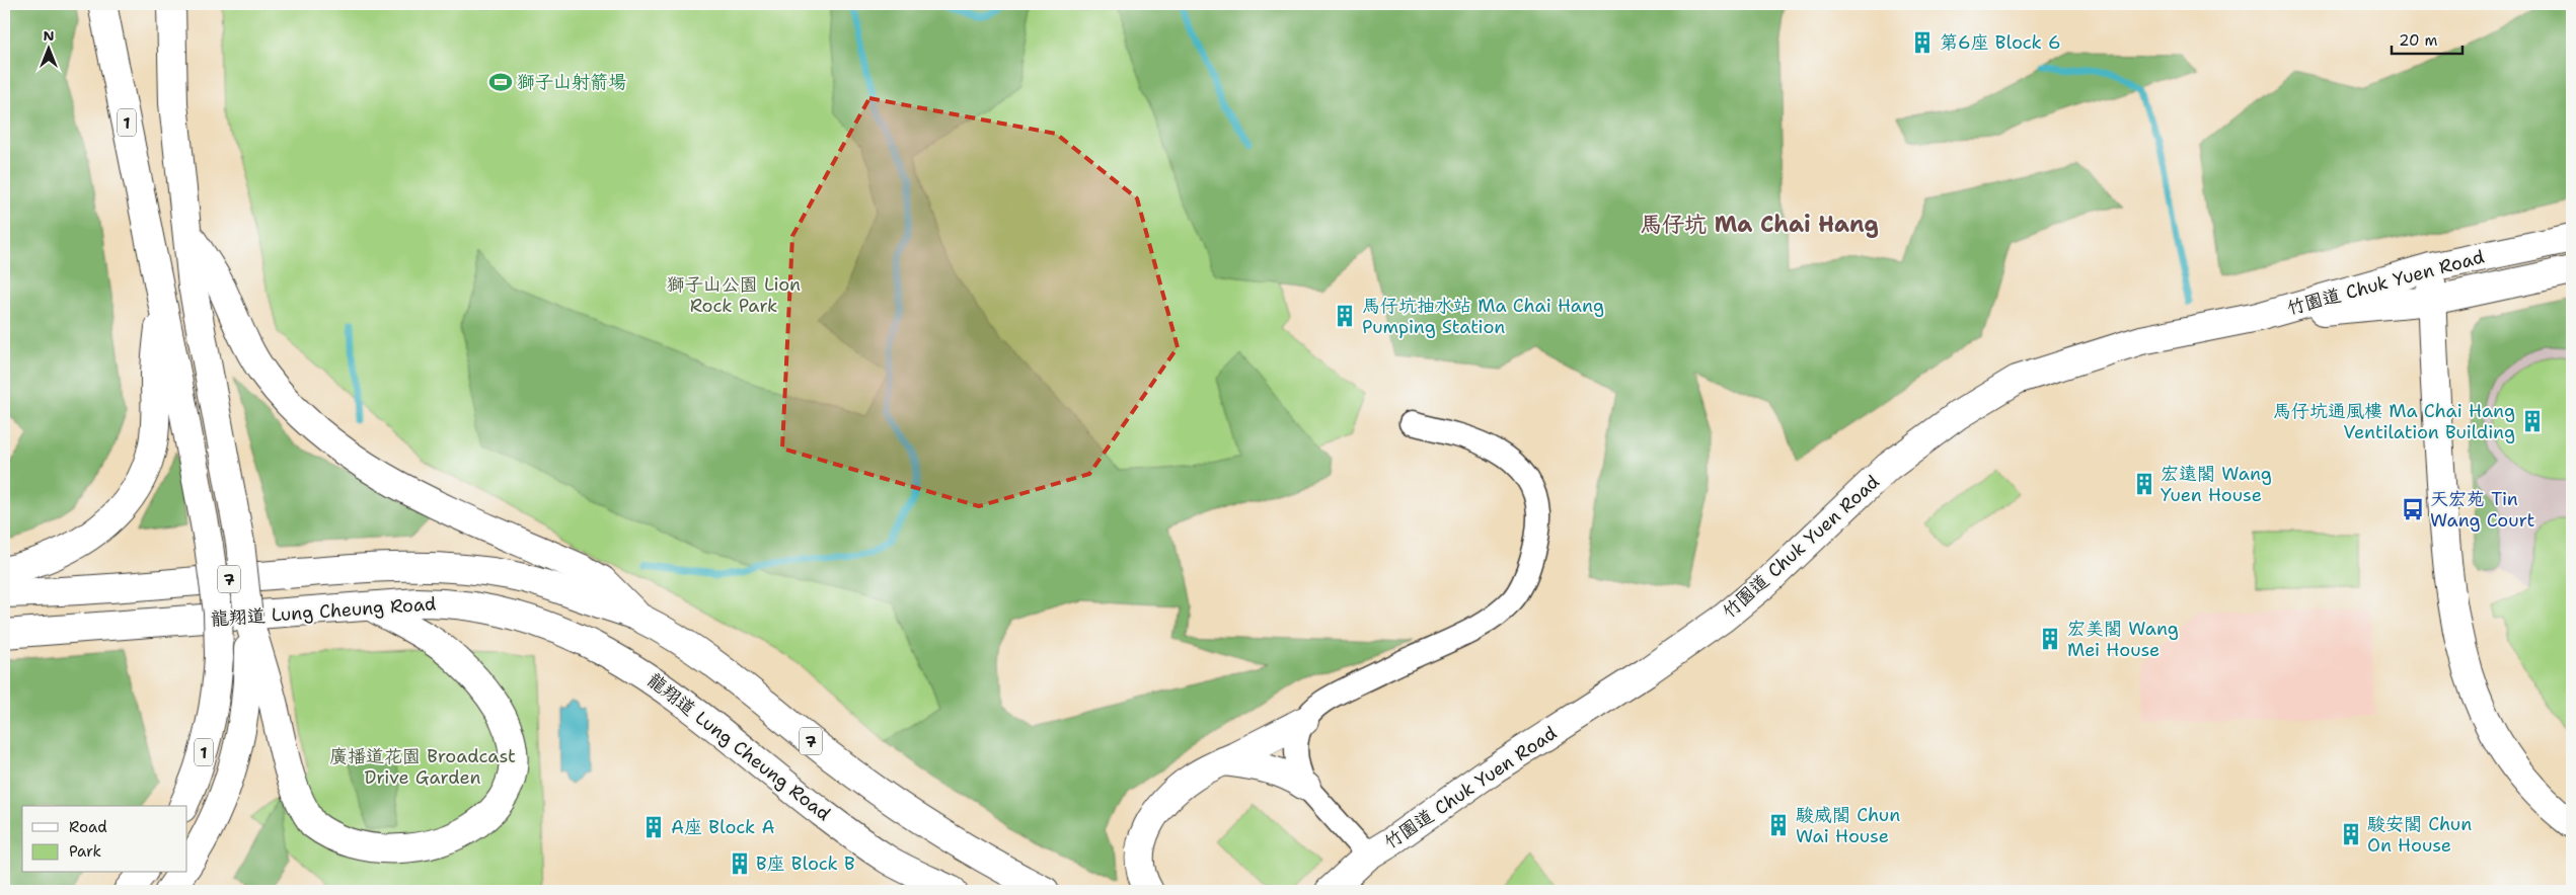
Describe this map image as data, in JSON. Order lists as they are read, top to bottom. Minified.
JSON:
{"streets":{"main road":["1","竹園道 Chuk Yuen Road","7","龍翔道 Lung Cheung Road"]},"districts":["馬仔坑 Ma Chai Hang"],"parks":["獅子山公園 Lion Rock Park","廣播道花園 Broadcast Drive Garden"],"places":{"building":["第6座 Block 6","馬仔坑抽水站 Ma Chai Hang Pumping Station","馬仔坑通風樓 Ma Chai Hang Ventilation Building","宏遠閣 Wang Yuen House","宏美閣 Wang Mei House","駿威閣 Chun Wai House","A座 Block A","駿安閣 Chun On House","B座 Block B"],"sports":["獅子山射箭場"],"bus stop":["天宏苑 Tin Wang Court"]},"legend":["Road","Park"],"scale_bar":"20 m","north":"top"}
